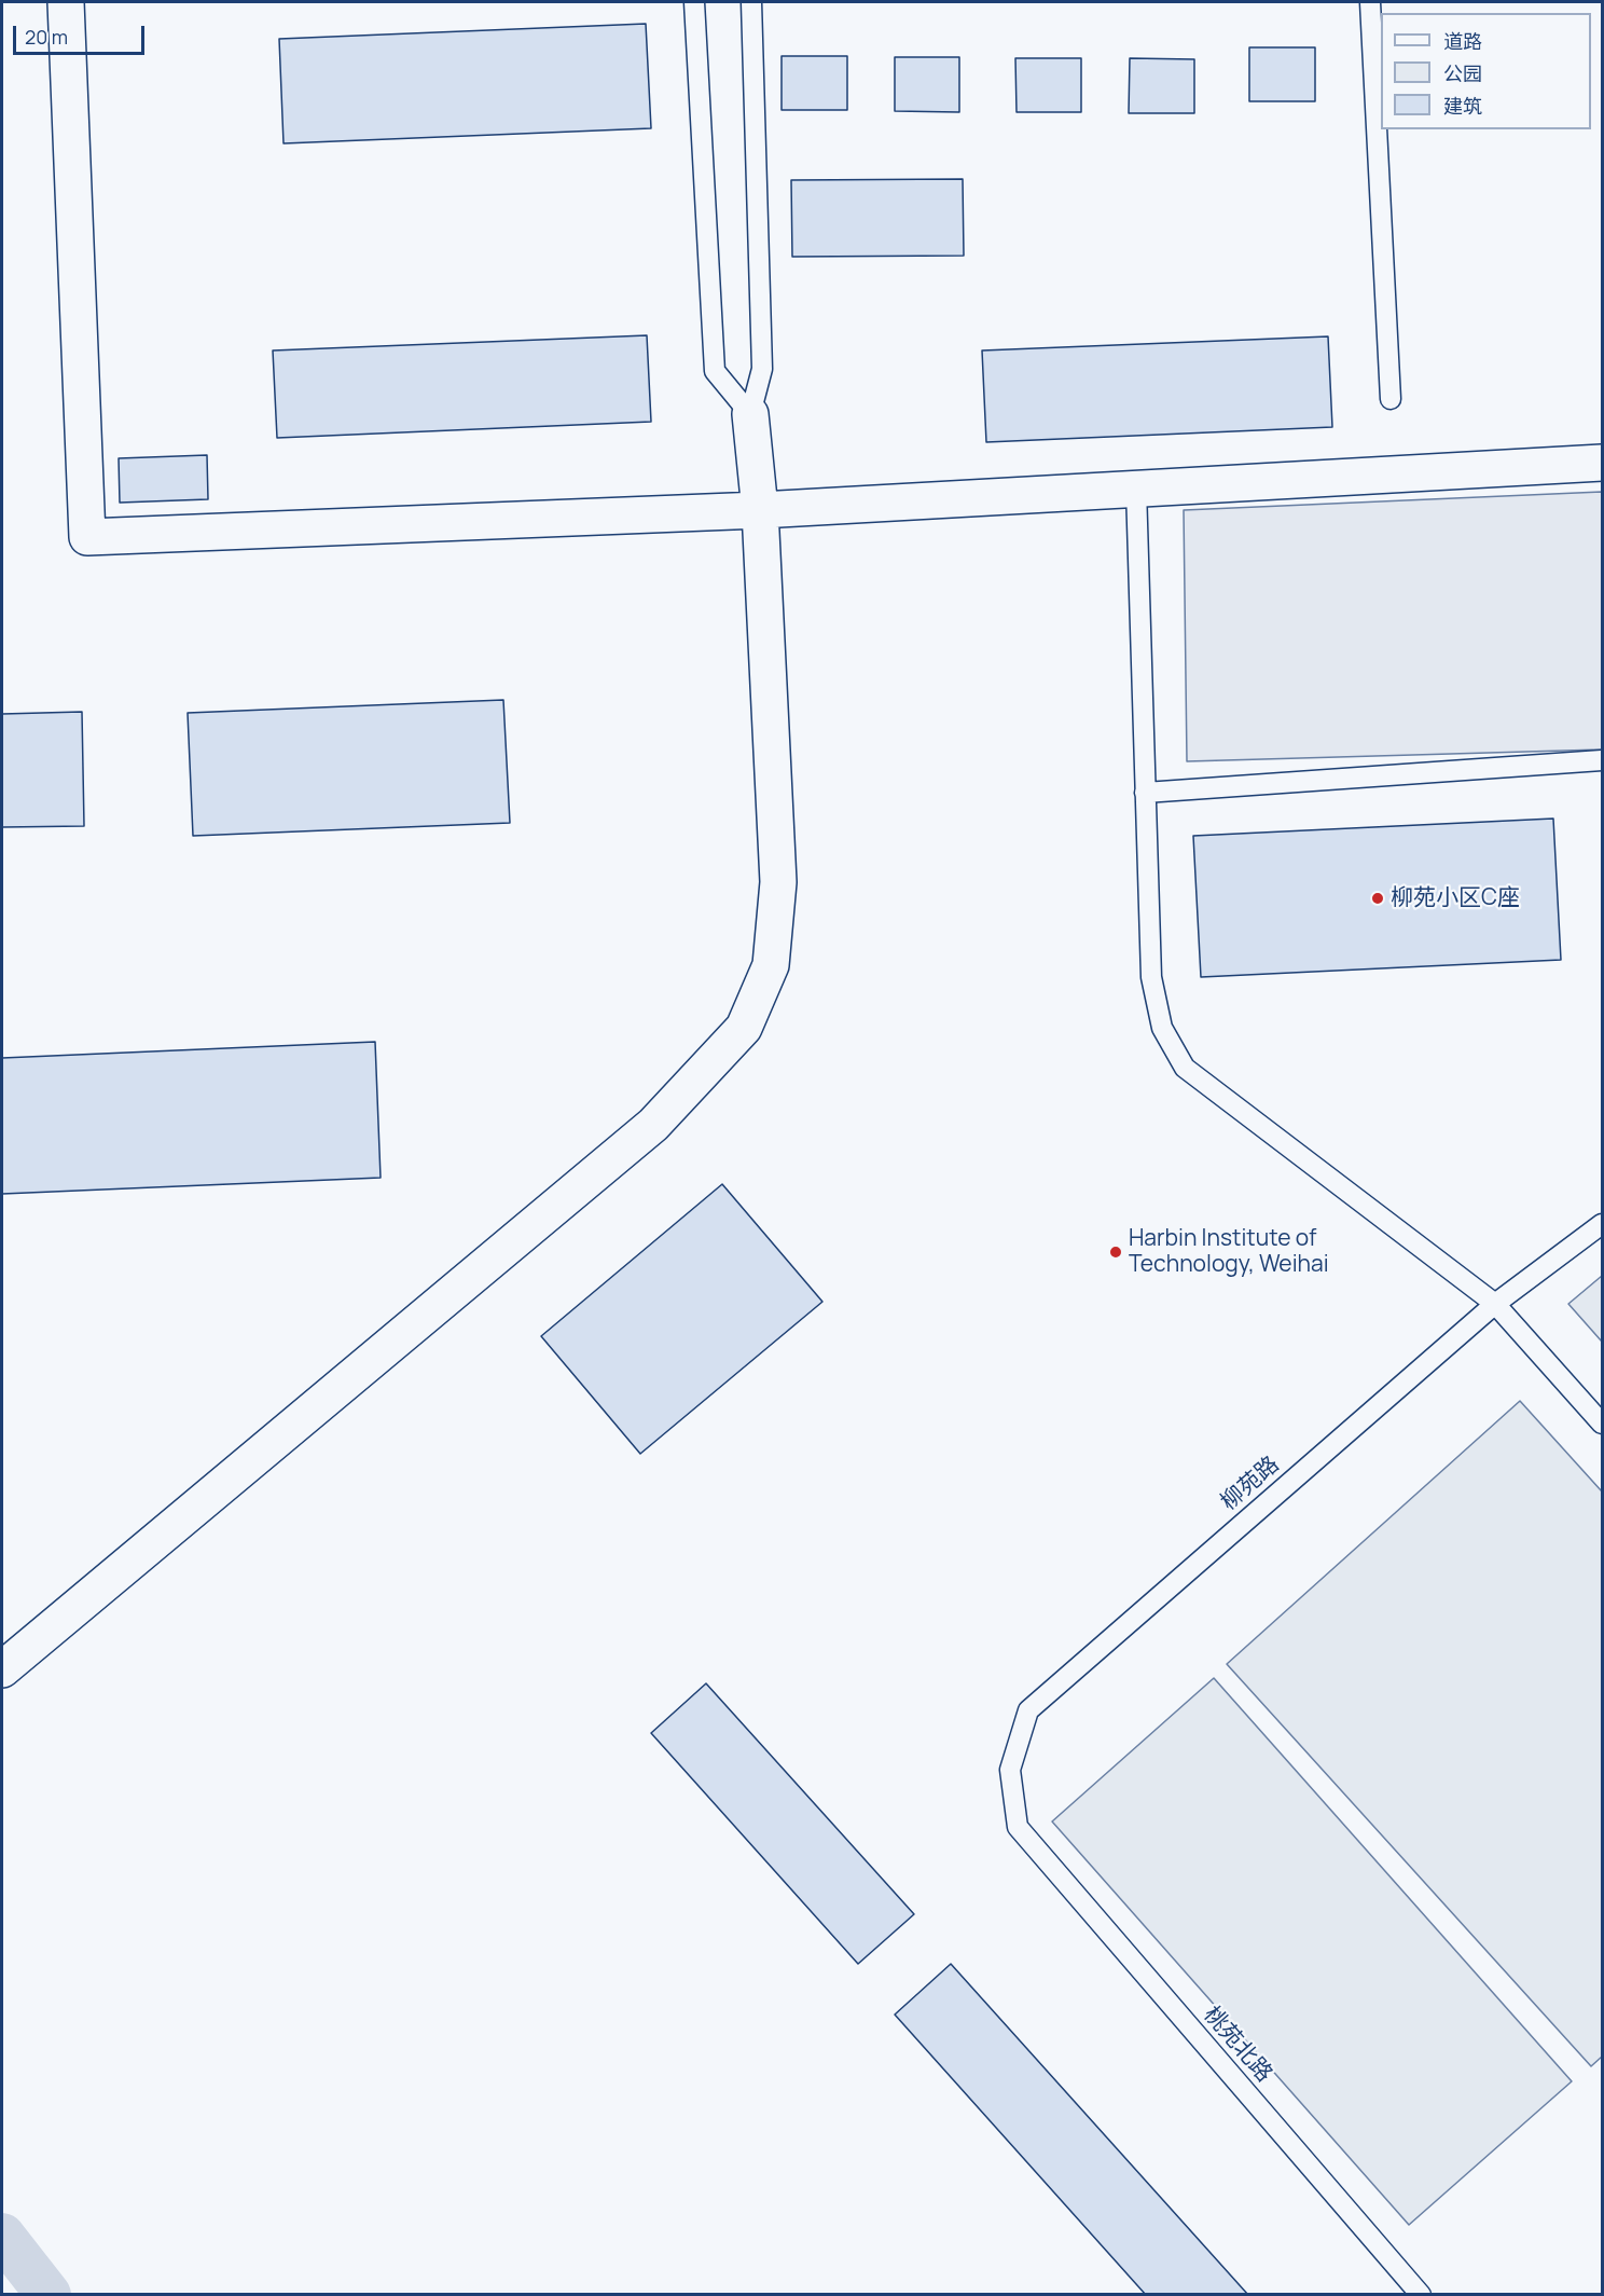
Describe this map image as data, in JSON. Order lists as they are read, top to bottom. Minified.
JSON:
{"streets":{"lane":["柳苑路","桃苑北路"]},"crossings":[["柳苑路","桃苑北路"]],"places":["柳苑小区C座","Harbin Institute of Technology, Weihai"],"legend":["道路","公园","建筑"],"scale_bar":"20 m"}
